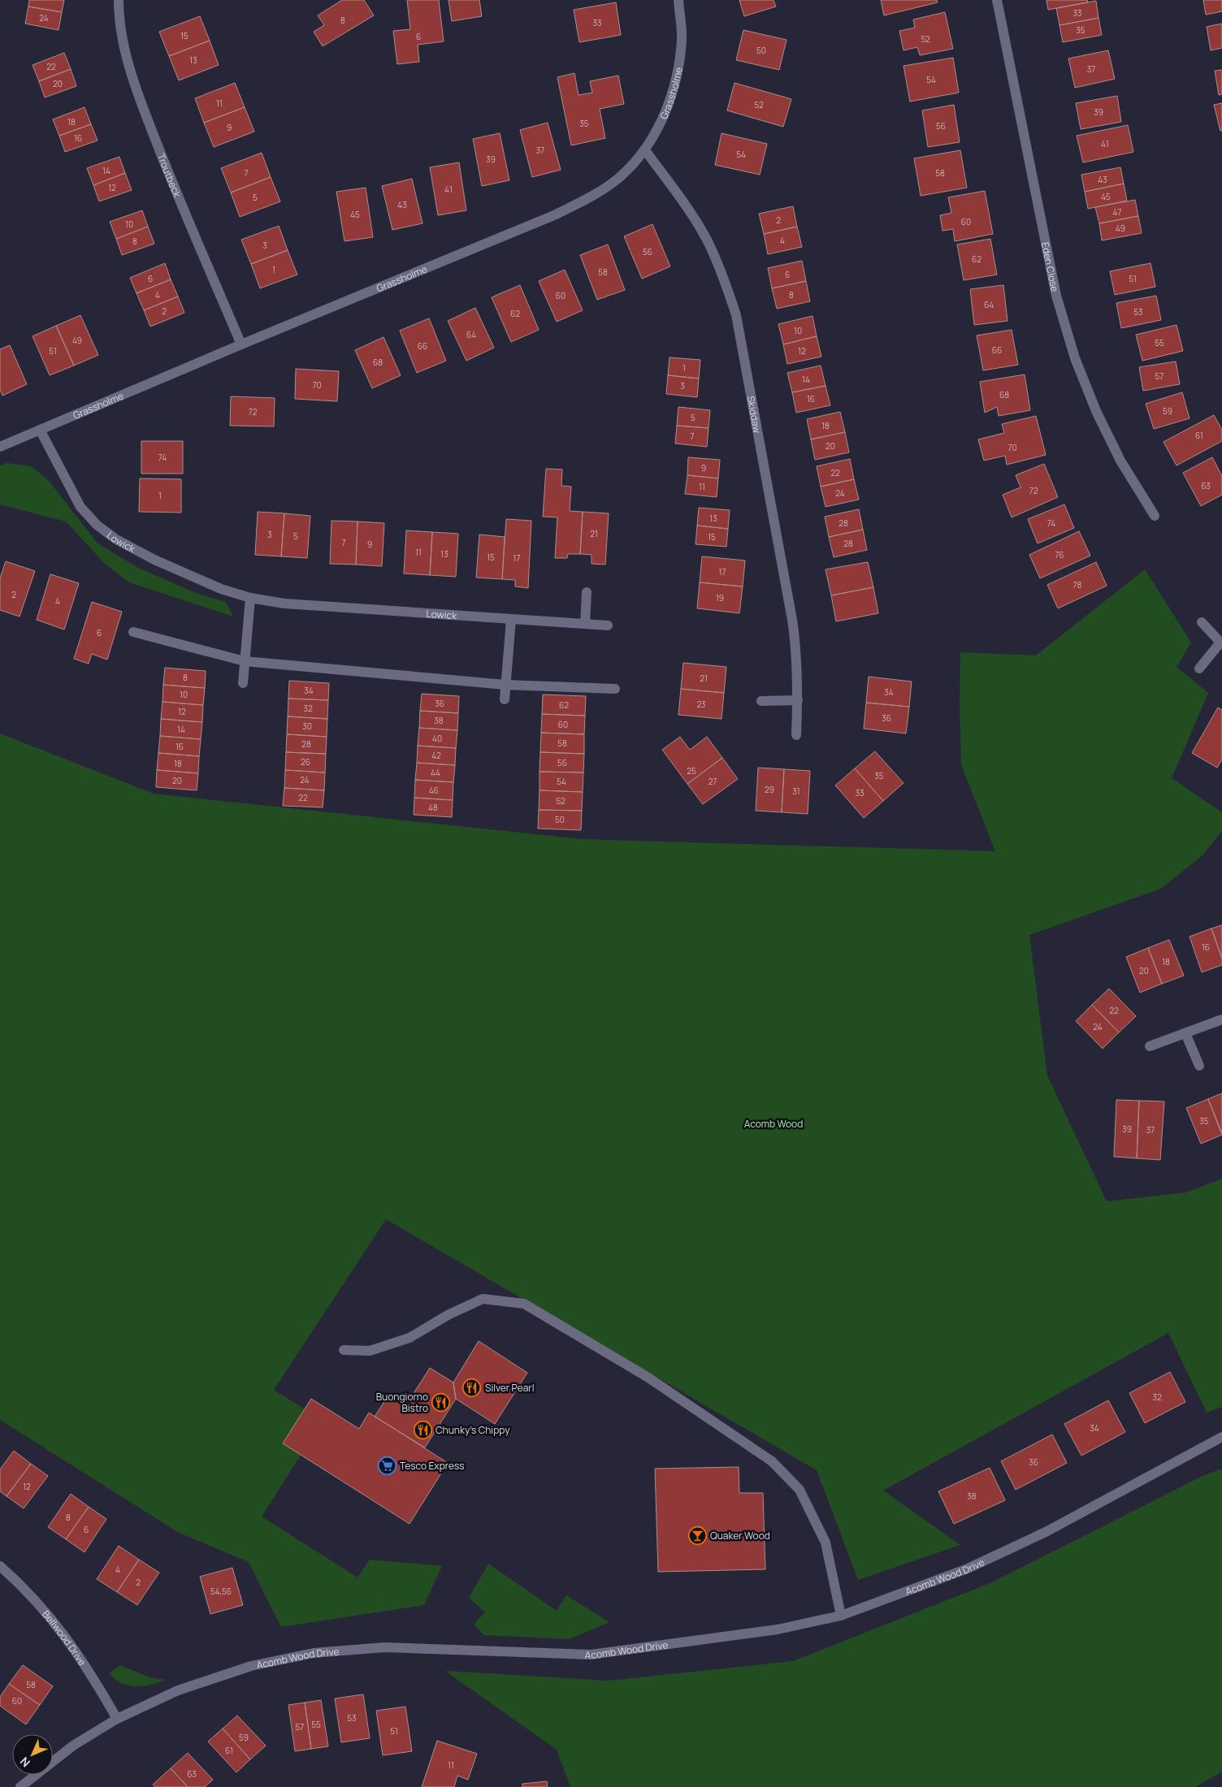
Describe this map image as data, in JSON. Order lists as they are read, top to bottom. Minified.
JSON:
{"streets":{"street":["Grassholme","Troutbeck","Eden Close","Skiddaw","Lowick","Acomb Wood Drive","Bellwood Drive"]},"crossings":[["Grassholme","Troutbeck"],["Grassholme","Skiddaw"],["Grassholme","Lowick"],["Acomb Wood Drive","Bellwood Drive"]],"parks":["Acomb Wood"],"places":{"restaurant":["Silver Pearl","Buongiorno Bistro","Chunky's Chippy"],"supermarket":["Tesco Express"],"bar":["Quaker Wood"]},"house_numbers":["33","24","8","33","35","15","6","52","50","13","22","37","54","20","11","52","39","18","35","56","9","16","41","37","54","39","14","7","58","43","12","41","45","5","43","47","45","2","60","10","49","4","8","3","56","62","1","58","6","6","51","4","8","60","64","2","53","62","10","64","49","55","66","66","51","12","68","1","57","14","70","3","68","16","59","72","5","18","61","7","20","70","74","9","22","63","11","72","24","1","13","28","74","21","3","5","15","7","28","9","11","13","76","15","17","17","78","2","19","4","6","8","21","34","34","10","36","23","62","32","12","36","38","60","30","14","40","58","28","16","42","26","56","18","25","44","35","24","20","54","27","29","46","31","33","22","52","48","50","16","18","20","22","24","35","39","37","32","34","36","12","38","8","6","4","2","54,56","58","60","53","55","57","51","59","61","11","63"],"north":"bottom left"}
